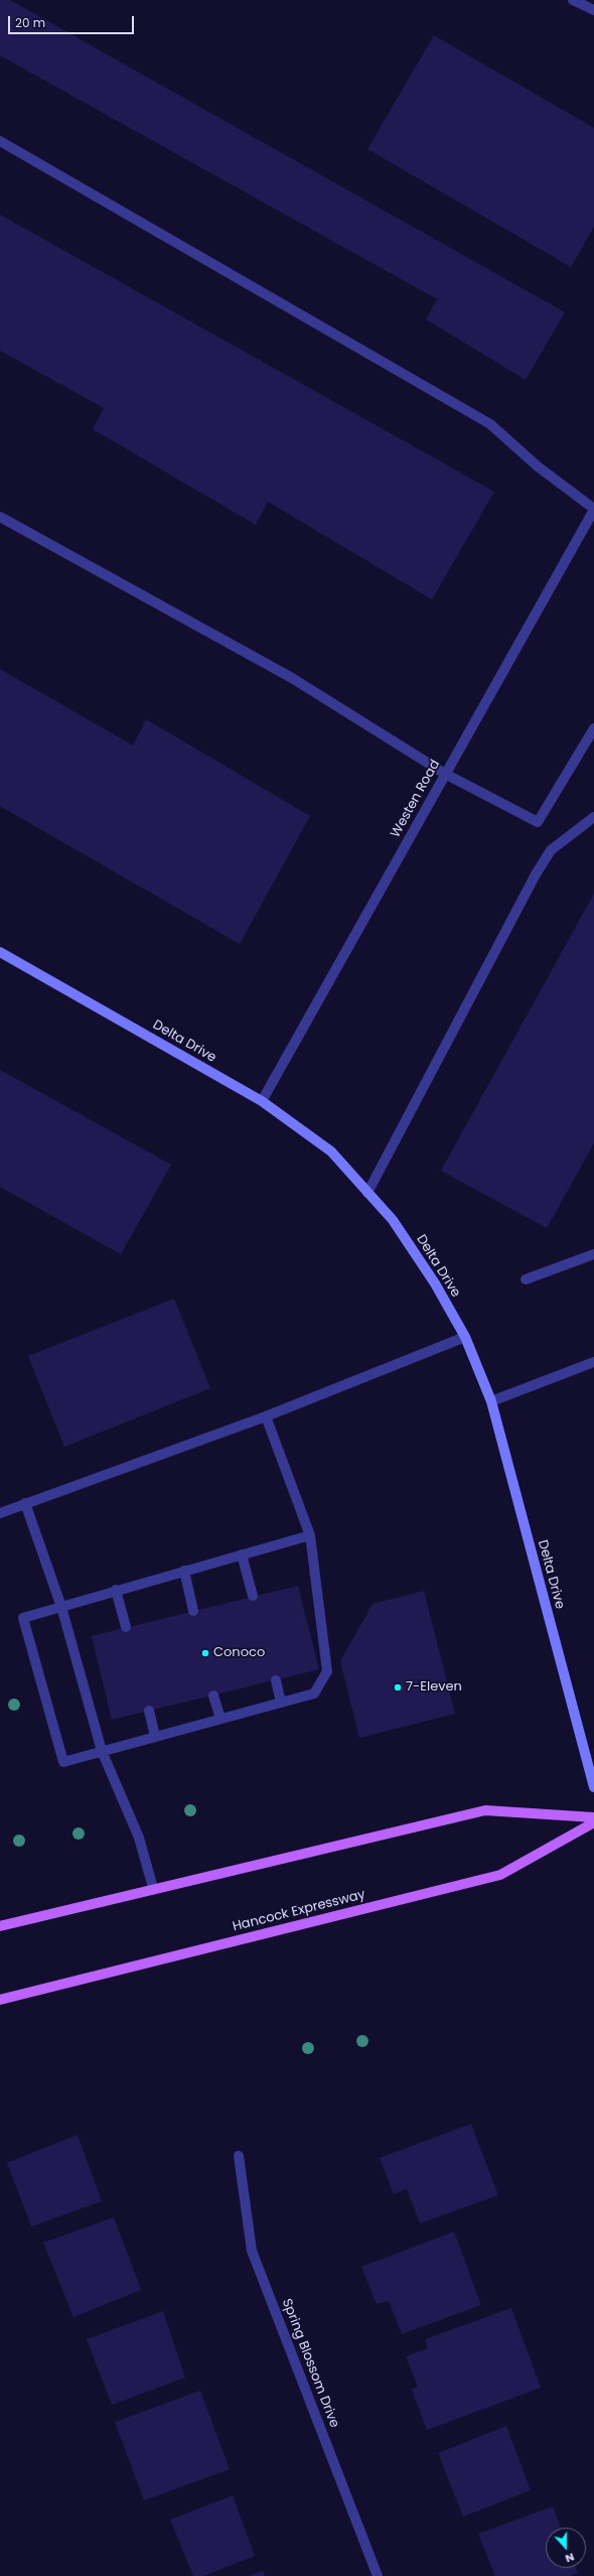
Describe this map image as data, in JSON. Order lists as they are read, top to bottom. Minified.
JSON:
{"streets":{"main road":["Delta Drive","Hancock Expressway"],"street":["Westen Road","Spring Blossom Drive"]},"crossings":[["Westen Road","Delta Drive"]],"places":["Conoco","7-Eleven"],"scale_bar":"20 m","north":"bottom"}
